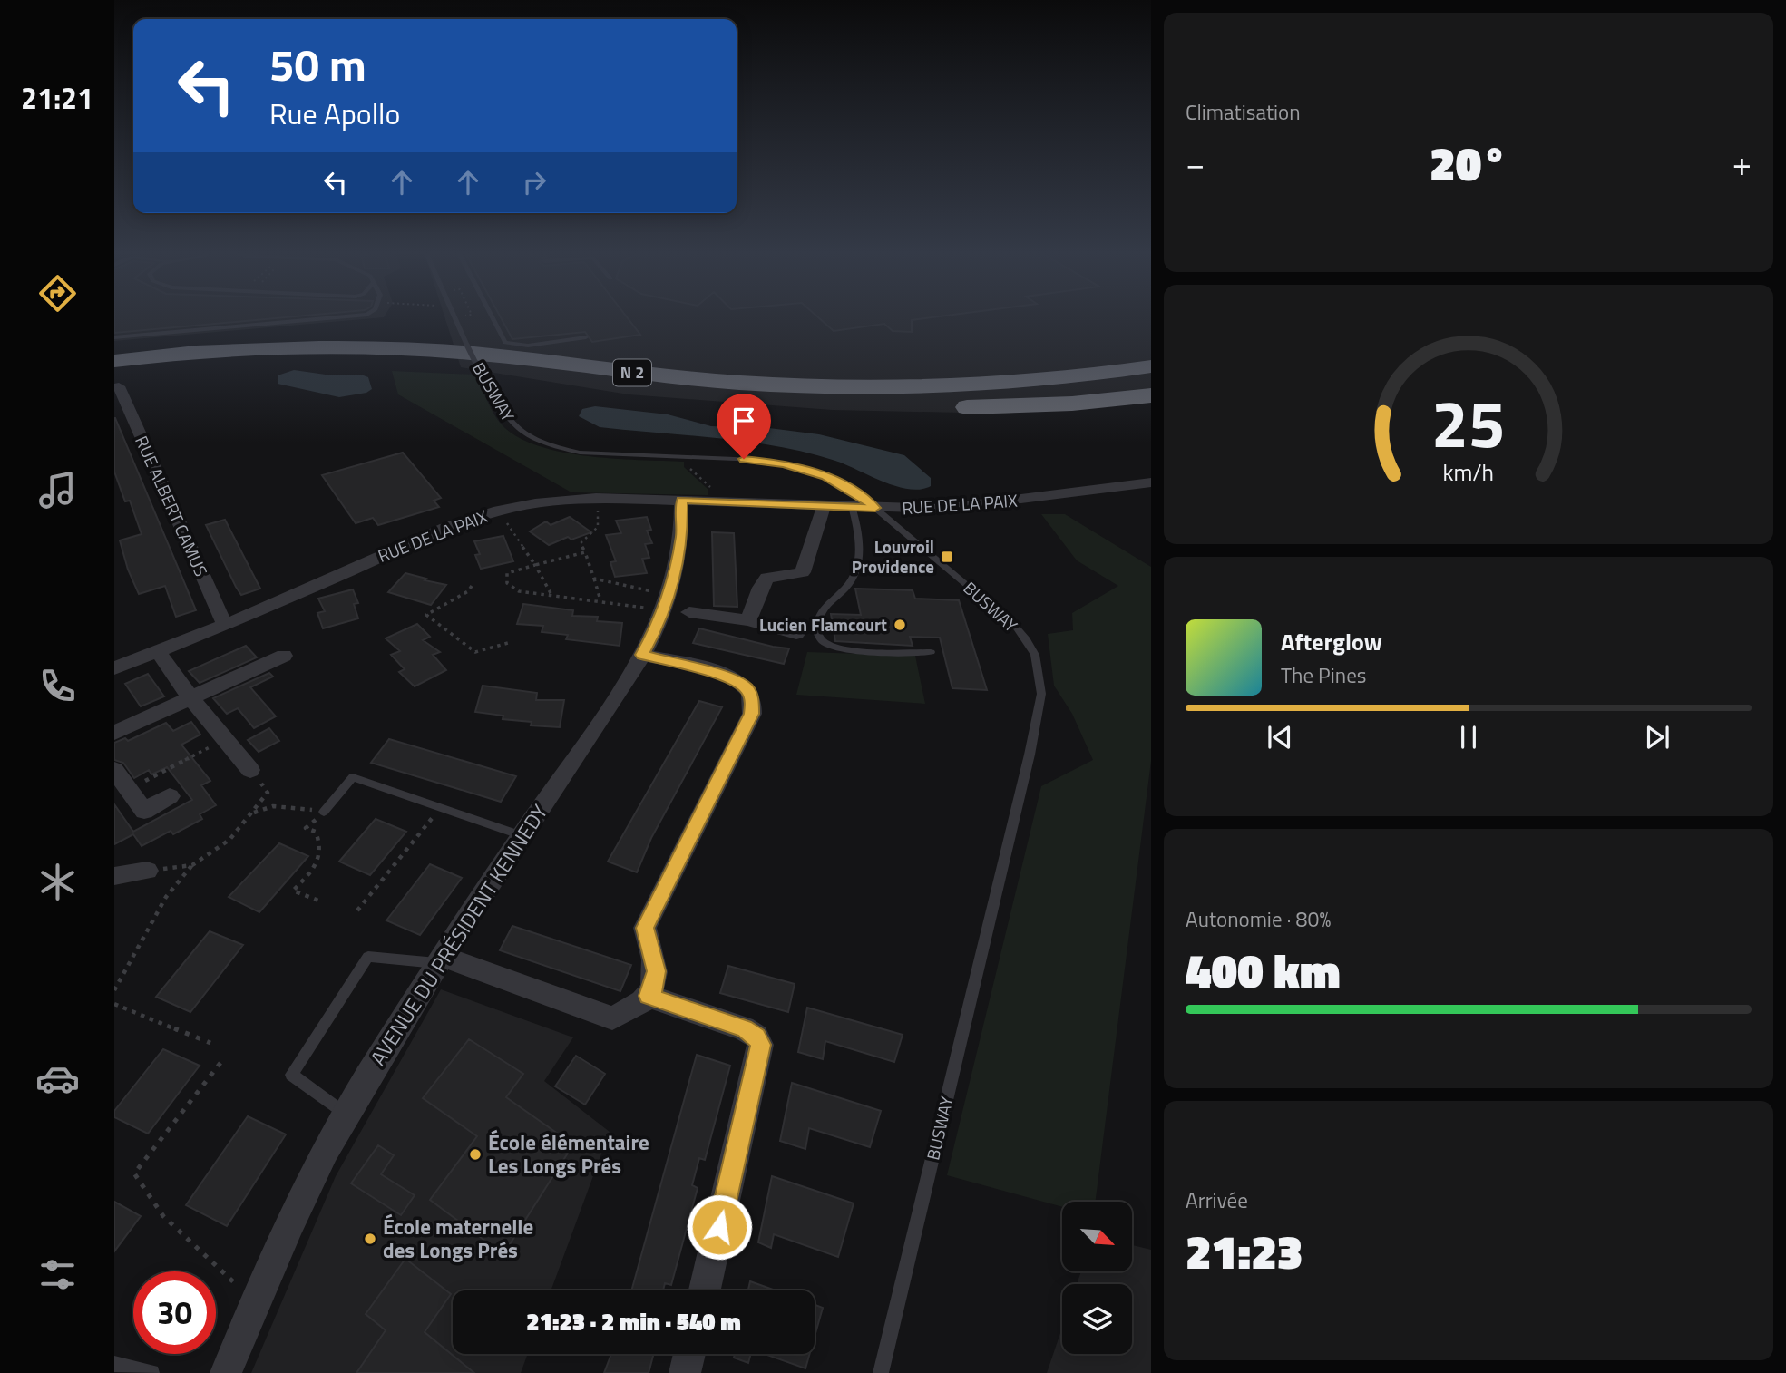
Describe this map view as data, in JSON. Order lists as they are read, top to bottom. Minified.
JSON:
{"streets":{"highway":["N 2"],"street":["RUE DE LA PAIX","RUE ALBERT CAMUS","AVENUE DU PRÉSIDENT KENNEDY"],"lane":["BUSWAY"]},"crossings":[["N 2","RUE ALBERT CAMUS"],["BUSWAY","RUE DE LA PAIX"],["RUE DE LA PAIX","RUE ALBERT CAMUS"],["RUE DE LA PAIX","AVENUE DU PRÉSIDENT KENNEDY"]],"places":{"transit":["Louvroil Providence"],"other":["Lucien Flamcourt","École élémentaire Les Longs Prés","École maternelle des Longs Prés"]},"north":"bottom right","page":{"tabs":"21:21","tile":["Climatisation",["Autonomie · 80%","400 km"],["Arrivée","21:23"]],"turn":["50 m","Rue Apollo"],"heat":["−","20°","+"],"song":["Afterglow","The Pines"],"limit":"30","trip":"21:23 · 2 min · 540 m","gauge":["25","km/h"]}}
